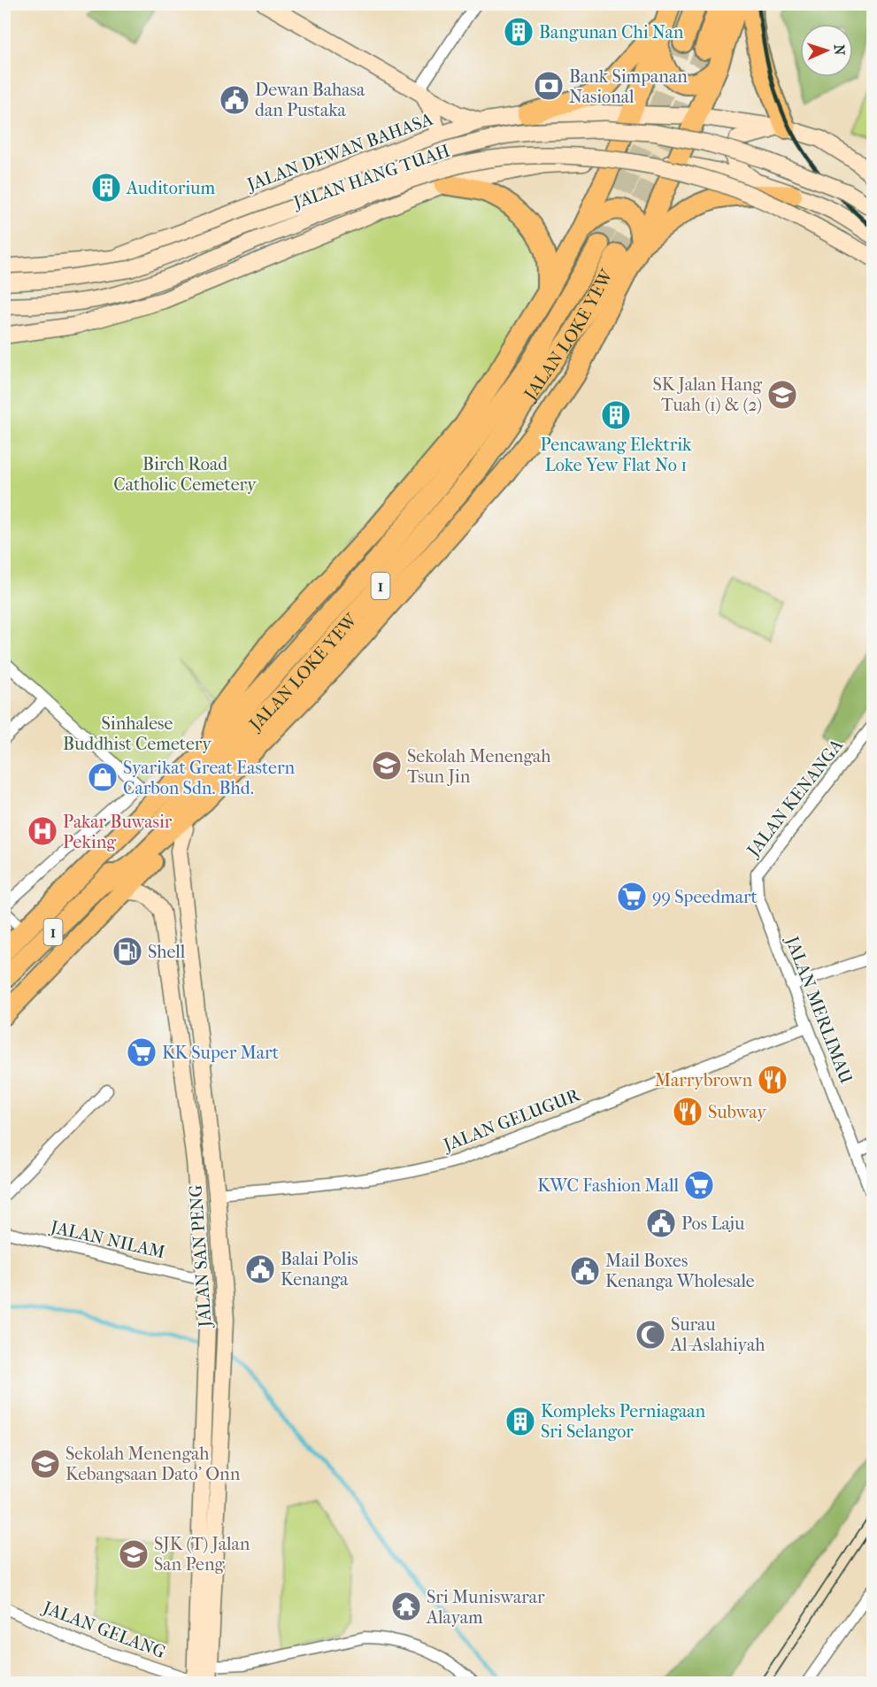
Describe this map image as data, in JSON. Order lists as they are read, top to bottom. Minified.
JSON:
{"streets":{"highway":["JALAN LOKE YEW","1"],"main road":["JALAN DEWAN BAHASA","JALAN HANG TUAH","JALAN SAN PENG"],"street":["JALAN KENANGA","JALAN MERLIMAU","JALAN GELUGUR","JALAN NILAM","JALAN GELANG"]},"crossings":[["JALAN KENANGA","JALAN MERLIMAU"],["JALAN MERLIMAU","JALAN GELUGUR"],["JALAN GELUGUR","JALAN SAN PENG"],["JALAN NILAM","JALAN SAN PENG"],["JALAN SAN PENG","JALAN GELANG"]],"parks":["Birch Road Catholic Cemetery","Sinhalese Buddhist Cemetery"],"places":{"building":["Bangunan Chi Nan","Auditorium","Pencawang Elektrik Loke Yew Flat No 1","Kompleks Perniagaan Sri Selangor"],"bank":["Bank Simpanan Nasional"],"public building":["Dewan Bahasa dan Pustaka","Pos Laju","Balai Polis Kenanga","Mail Boxes Kenanga Wholesale"],"school or university":["SK Jalan Hang Tuah (1) & (2)","Sekolah Menengah Tsun Jin","Sekolah Menengah Kebangsaan Dato' Onn","SJK (T) Jalan San Peng"],"shop":["Syarikat Great Eastern Carbon Sdn. Bhd."],"hospital":["Pakar Buwasir Peking"],"supermarket":["99 Speedmart","KK Super Mart","KWC Fashion Mall"],"fuel station":["Shell"],"restaurant":["Marrybrown","Subway"],"mosque":["Surau Al-Aslahiyah"],"temple":["Sri Muniswarar Alayam"]},"north":"right"}
